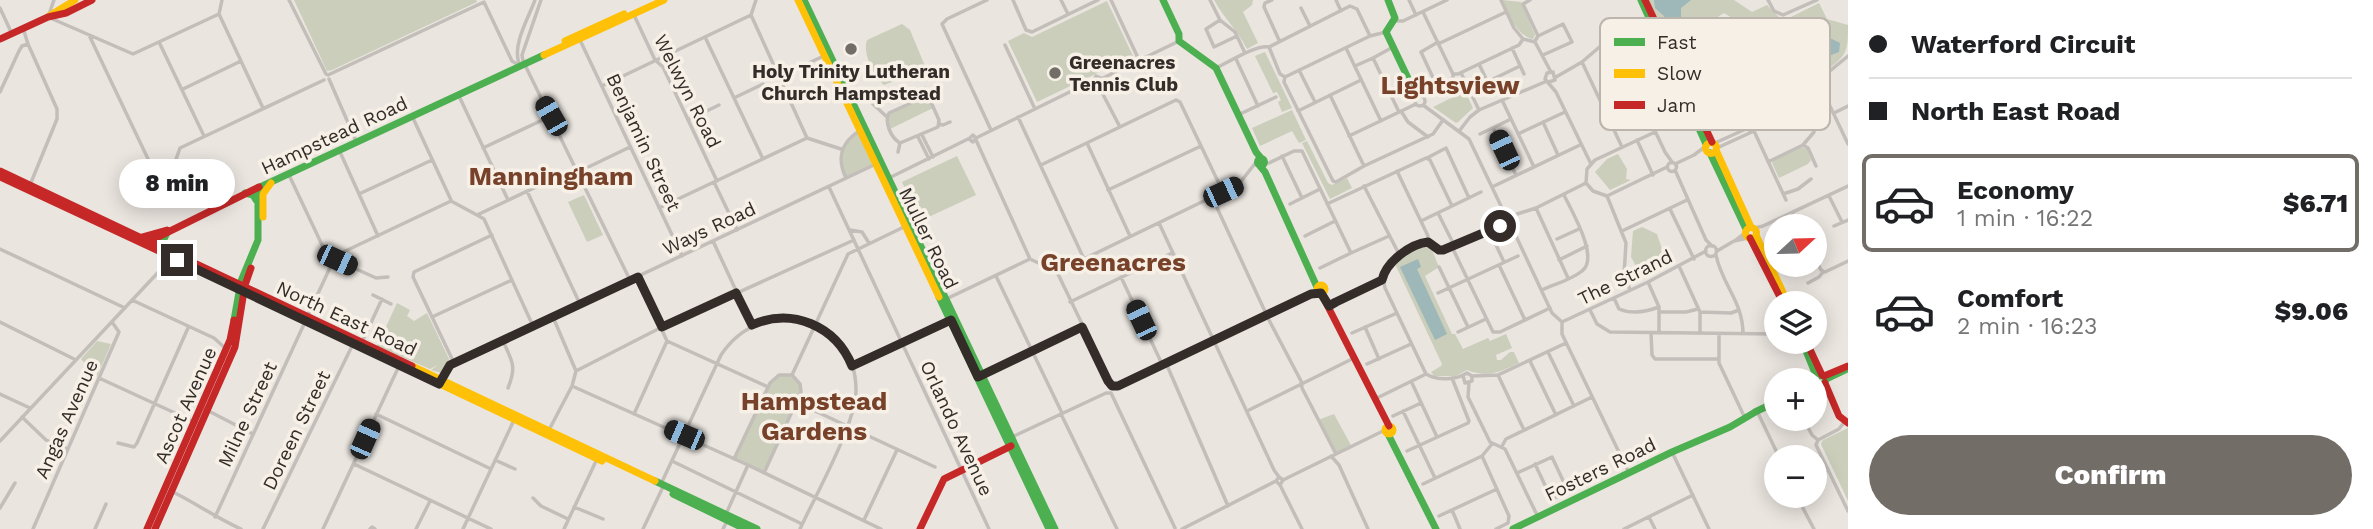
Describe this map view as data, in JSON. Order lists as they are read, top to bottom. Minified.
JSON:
{"streets":{"main road":["Hampstead Road","Muller Road","North East Road","Ascot Avenue","Fosters Road"],"street":["Welwyn Road","Benjamin Street","Ways Road","The Strand","Milne Street","Angas Avenue","Orlando Avenue","Doreen Street"]},"crossings":[["Welwyn Road","Hampstead Road"],["Welwyn Road","Ways Road"],["Hampstead Road","Benjamin Street"],["Hampstead Road","North East Road"],["Benjamin Street","Ways Road"],["Ways Road","Muller Road"],["Ways Road","North East Road"],["Ways Road","Orlando Avenue"],["North East Road","Ascot Avenue"],["North East Road","Milne Street"],["North East Road","Doreen Street"]],"districts":["Lightsview","Manningham","Greenacres","Hampstead Gardens"],"places":["Holy Trinity Lutheran Church Hampstead","Greenacres Tennis Club"],"legend":["Fast","Slow","Jam"],"north":"right","page":{"banner":["Waterford Circuit","North East Road"],"list":[{"name":"Economy","note":"1 min · 16:22","value":"$6.71"},{"name":"Comfort","note":"2 min · 16:23","value":"$9.06"}],"bubble":"8 min","map_buttons":["+","−"],"buttons":"Confirm"}}
